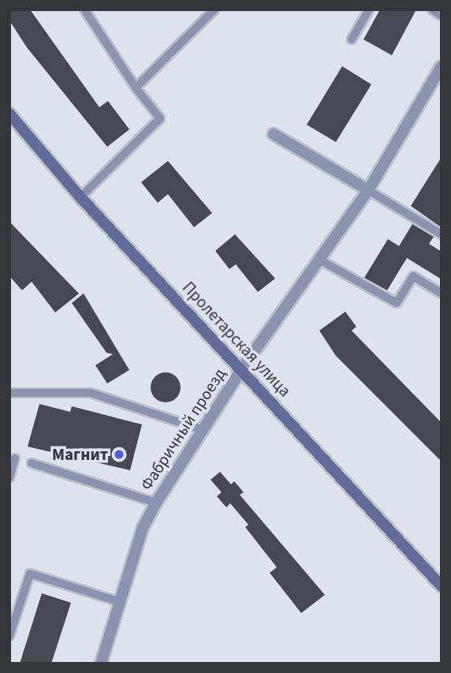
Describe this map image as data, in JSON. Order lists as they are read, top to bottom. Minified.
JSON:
{"streets":{"main road":["Пролетарская улица"],"street":["Фабричный проезд"]},"crossings":[["Пролетарская улица","Фабричный проезд"]],"places":["Магнит"]}
